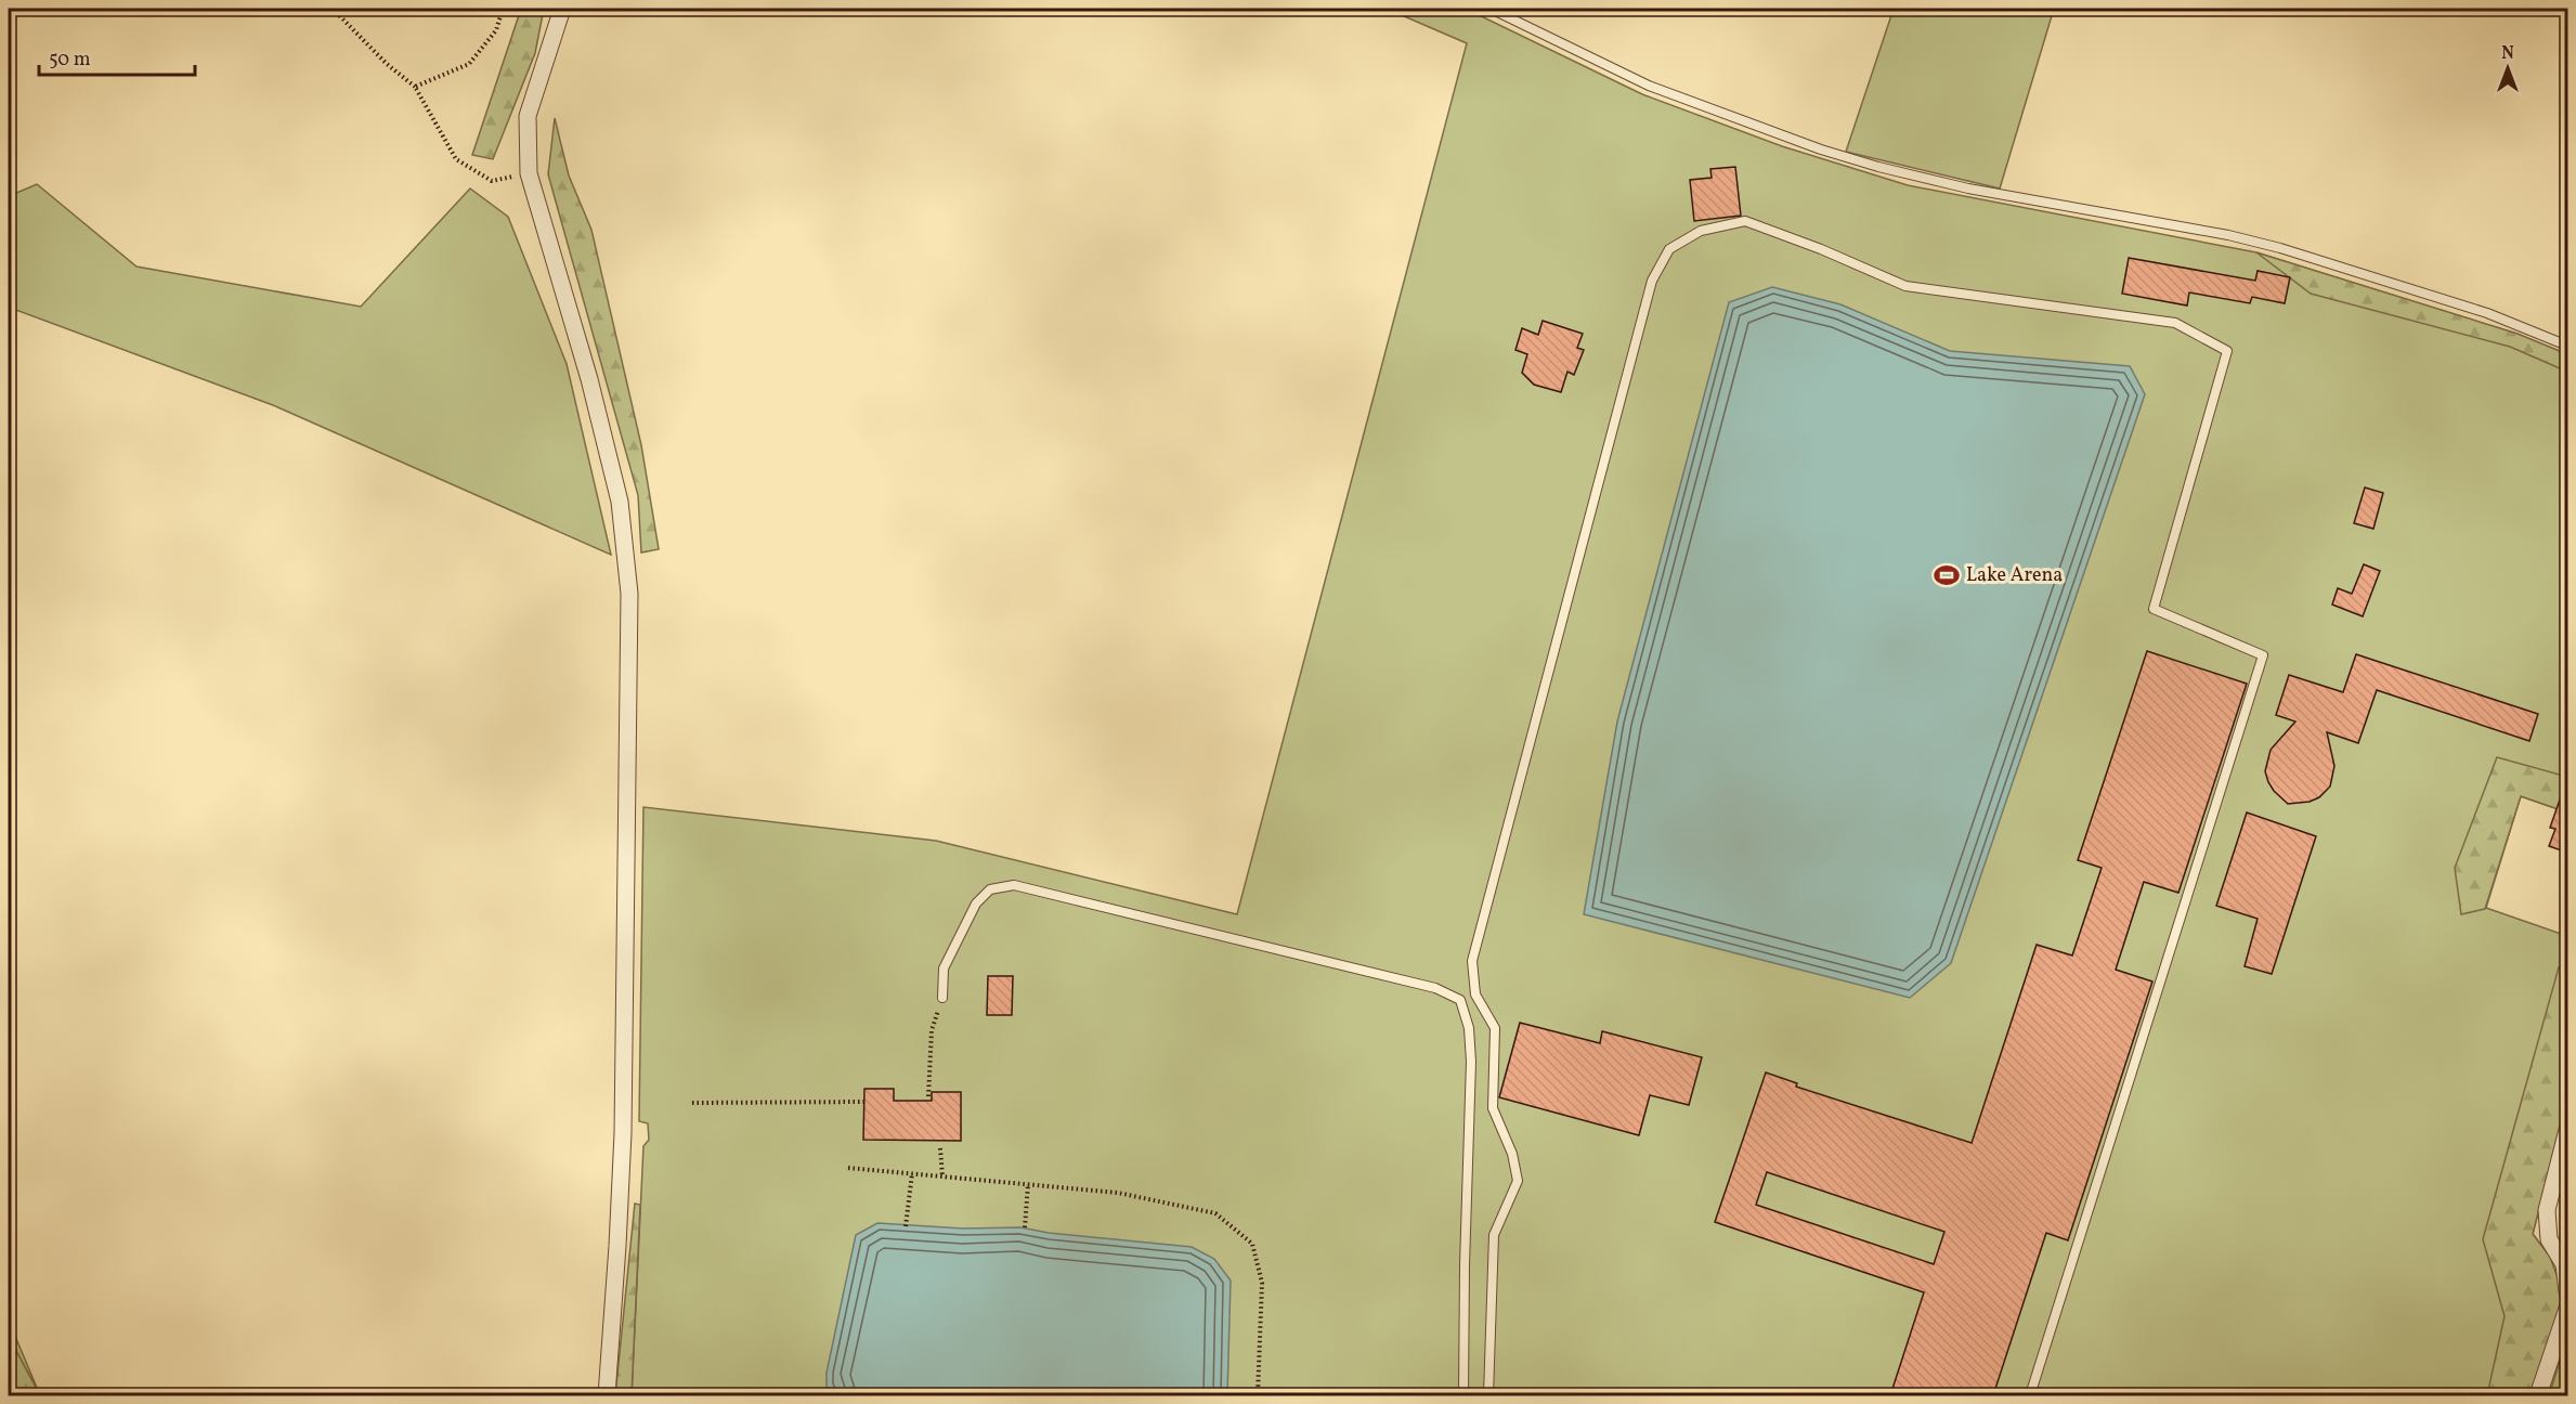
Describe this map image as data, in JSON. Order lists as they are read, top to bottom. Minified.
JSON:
{"places":{"sports":["Lake Arena"]},"scale_bar":"50 m","north":"top"}
